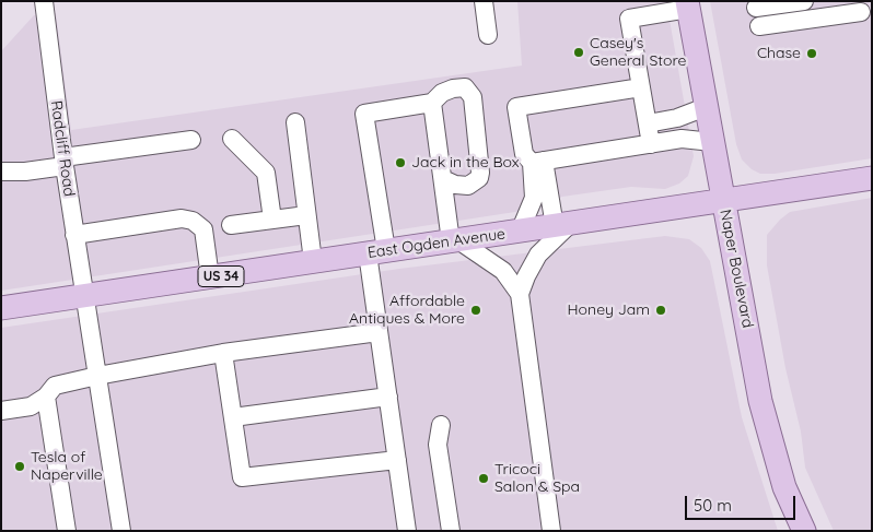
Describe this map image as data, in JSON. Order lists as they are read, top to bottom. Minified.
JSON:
{"streets":{"main road":["East Ogden Avenue","Naper Boulevard","US 34"],"street":["Radcliff Road"]},"crossings":[["Radcliff Road","East Ogden Avenue"],["East Ogden Avenue","Naper Boulevard"]],"places":["Casey's General Store","Chase","Jack in the Box","Affordable Antiques & More","Honey Jam","Tesla of Naperville","Tricoci Salon & Spa"],"scale_bar":"50 m"}
